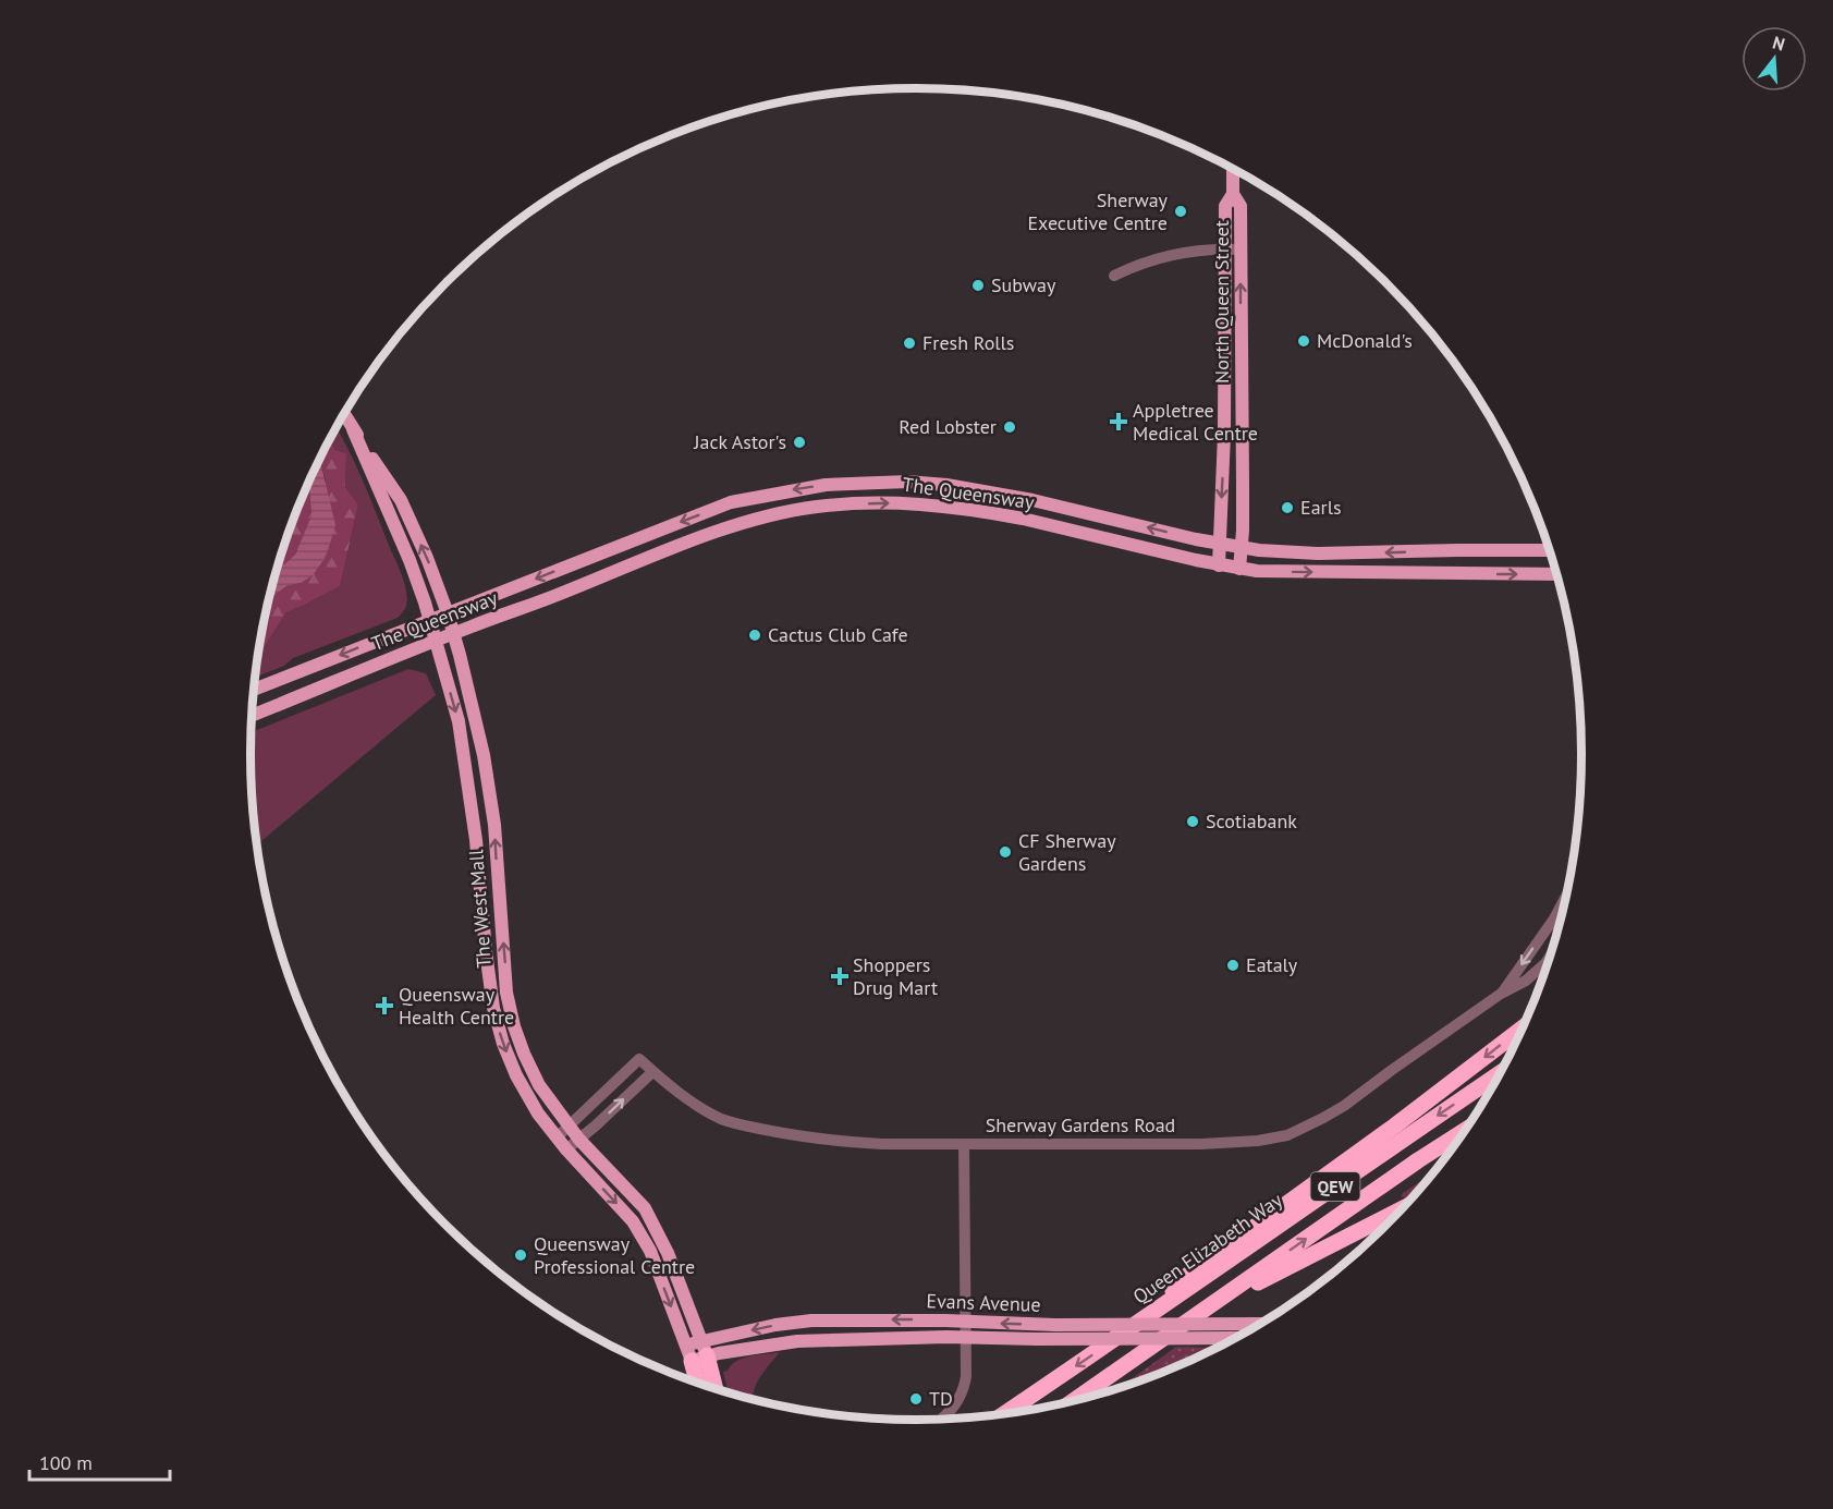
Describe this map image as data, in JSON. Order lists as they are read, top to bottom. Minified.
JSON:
{"streets":{"highway":["QEW","Queen Elizabeth Way"],"main road":["North Queen Street","The Queensway","The West Mall","Evans Avenue"],"street":["Sherway Gardens Road"]},"crossings":[["North Queen Street","The Queensway"],["The Queensway","The West Mall"],["The West Mall","Sherway Gardens Road"],["The West Mall","Evans Avenue"]],"places":{"other":["Sherway Executive Centre","Subway","McDonald's","Fresh Rolls","Red Lobster","Jack Astor's","Earls","Cactus Club Cafe","Scotiabank","CF Sherway Gardens","Eataly","Queensway Professional Centre","TD"],"health":["Appletree Medical Centre","Shoppers Drug Mart","Queensway Health Centre"]},"scale_bar":"100 m","north":"top"}
